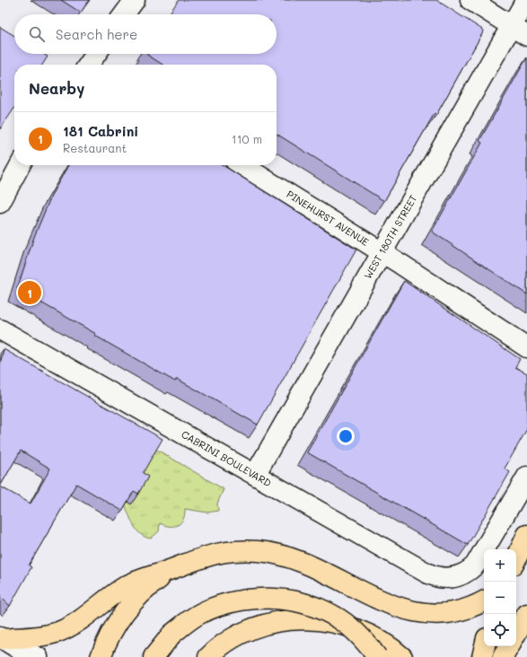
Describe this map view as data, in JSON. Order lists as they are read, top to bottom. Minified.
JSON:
{"streets":{"street":["PINEHURST AVENUE","WEST 180TH STREET","CABRINI BOULEVARD"]},"crossings":[["PINEHURST AVENUE","WEST 180TH STREET"],["WEST 180TH STREET","CABRINI BOULEVARD"]],"page":{"search":"Search here","heading":"Nearby","list":[{"mark":"1","name":"181 Cabrini","note":"Restaurant","value":"110 m"}],"pins":"1","map_buttons":["+","−"]}}
